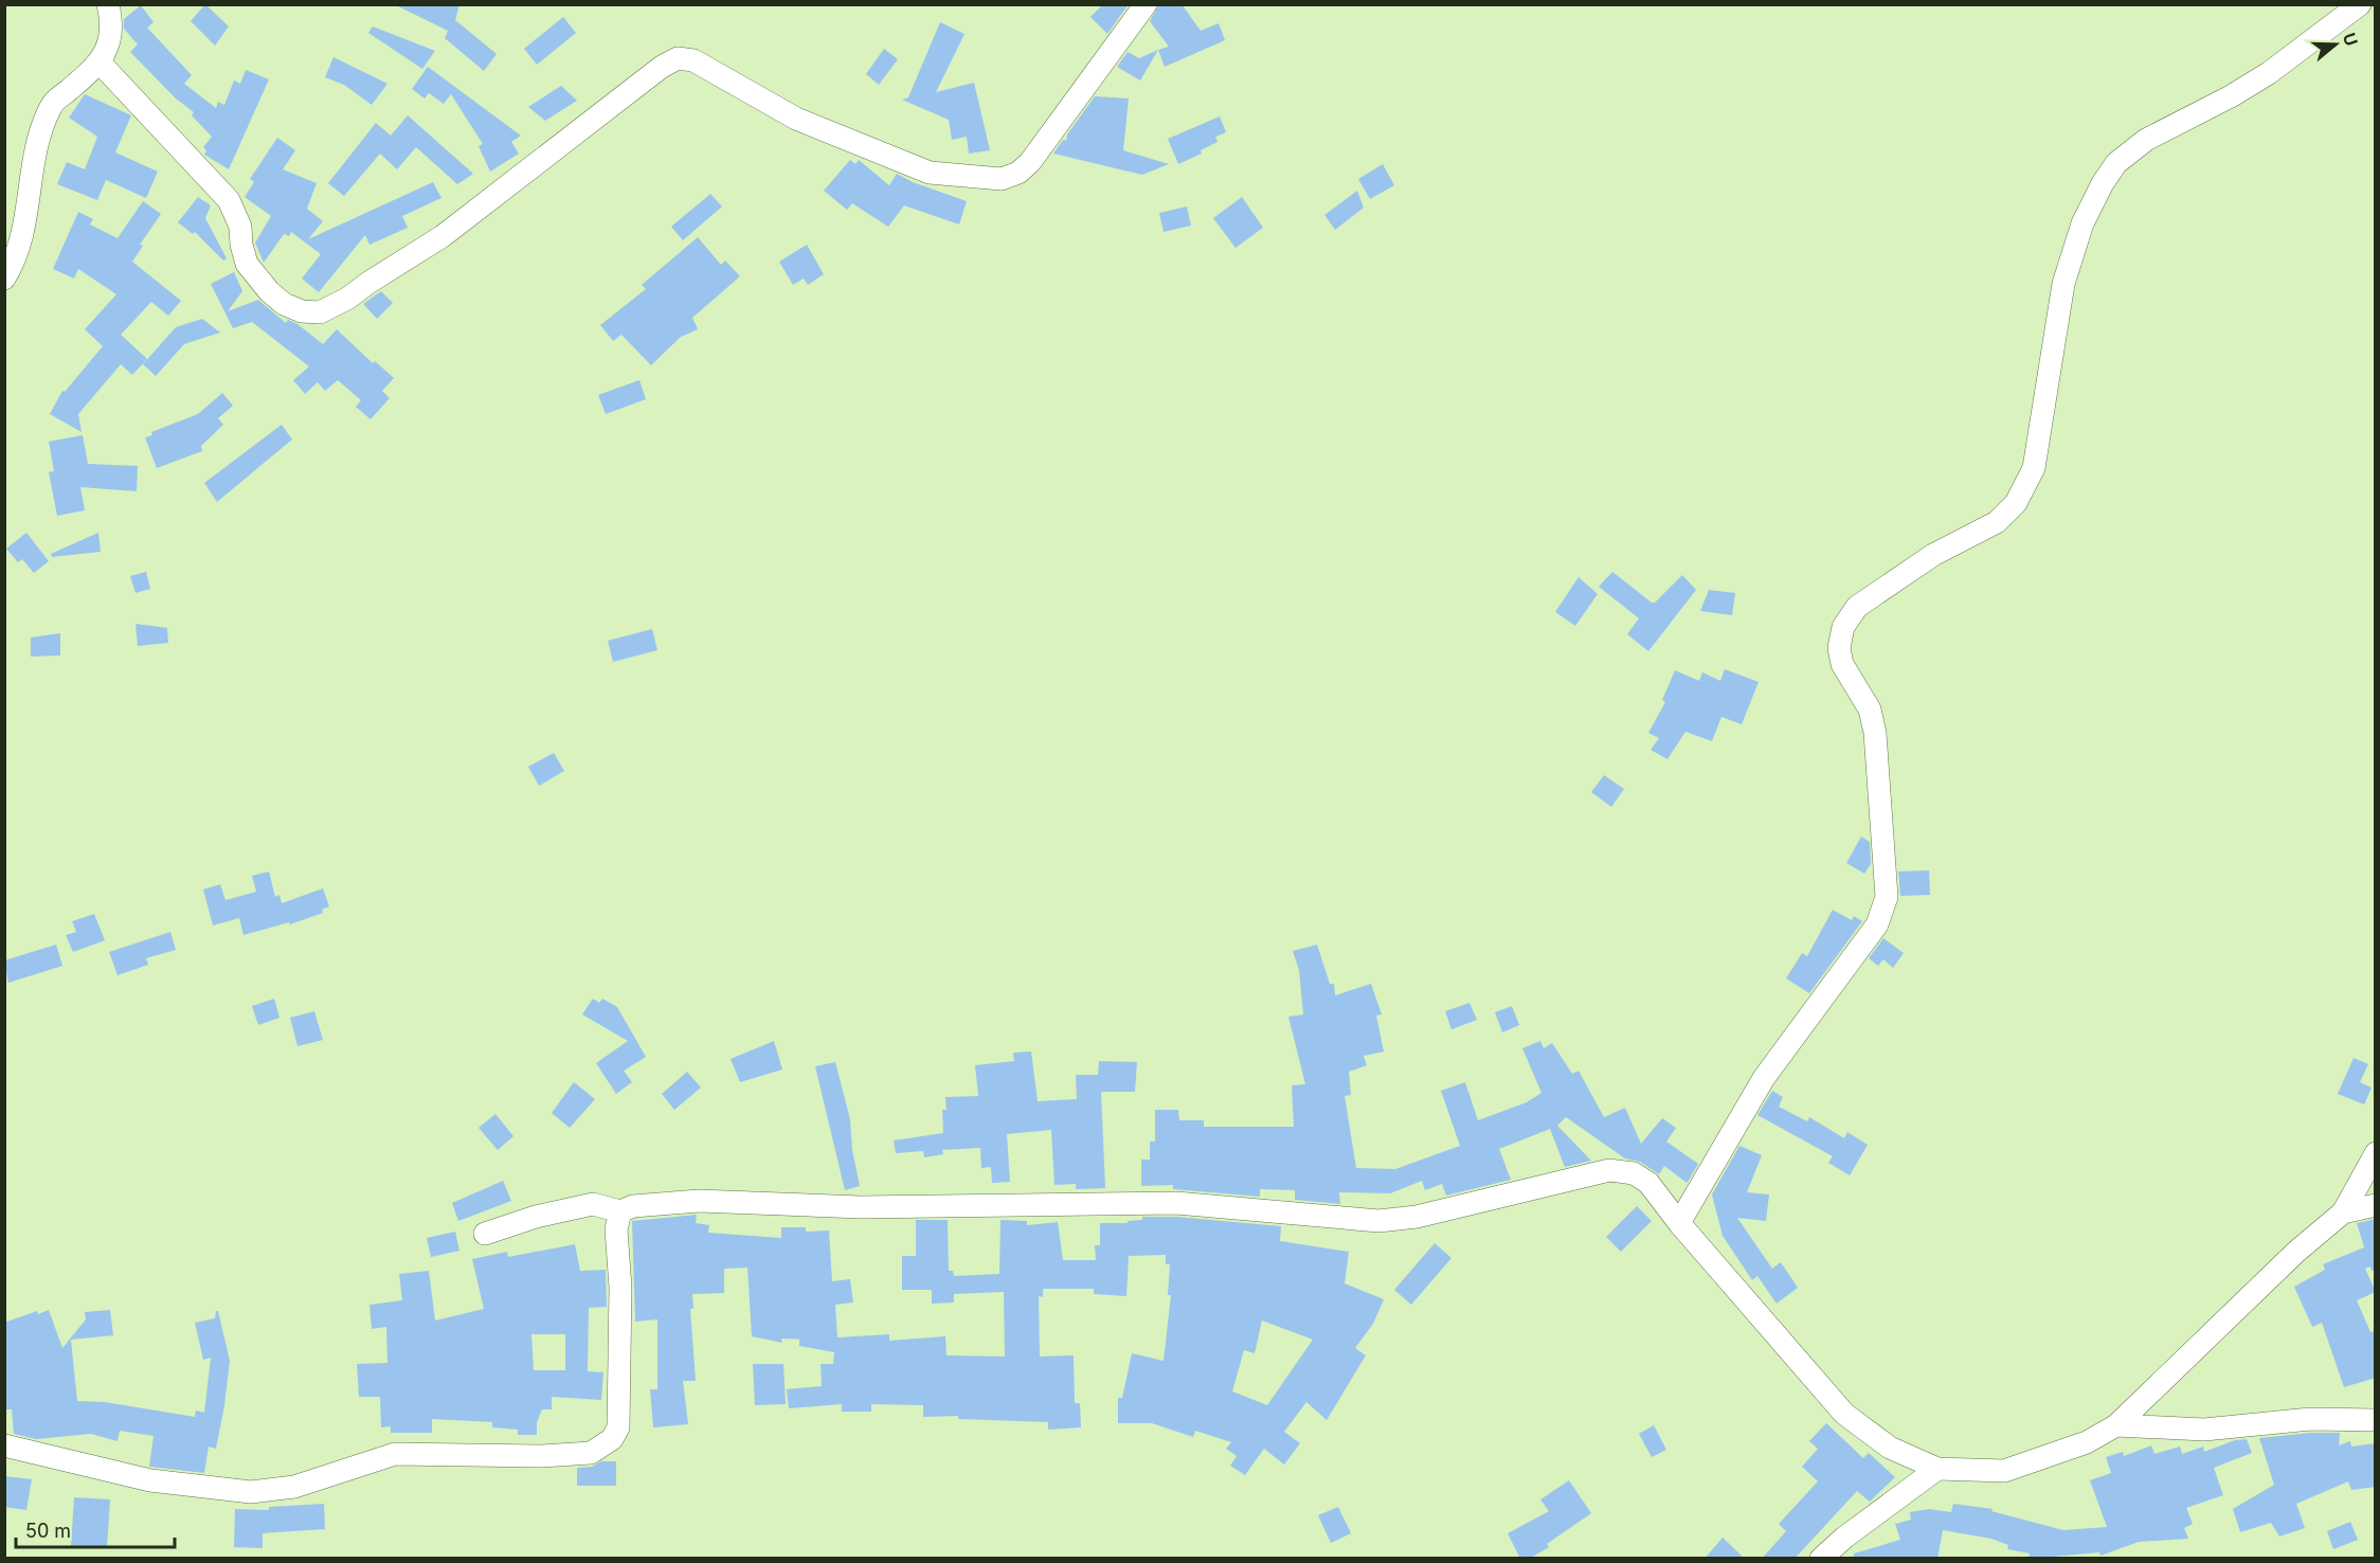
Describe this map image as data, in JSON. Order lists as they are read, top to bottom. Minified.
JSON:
{"scale_bar":"50 m","north":"right"}
